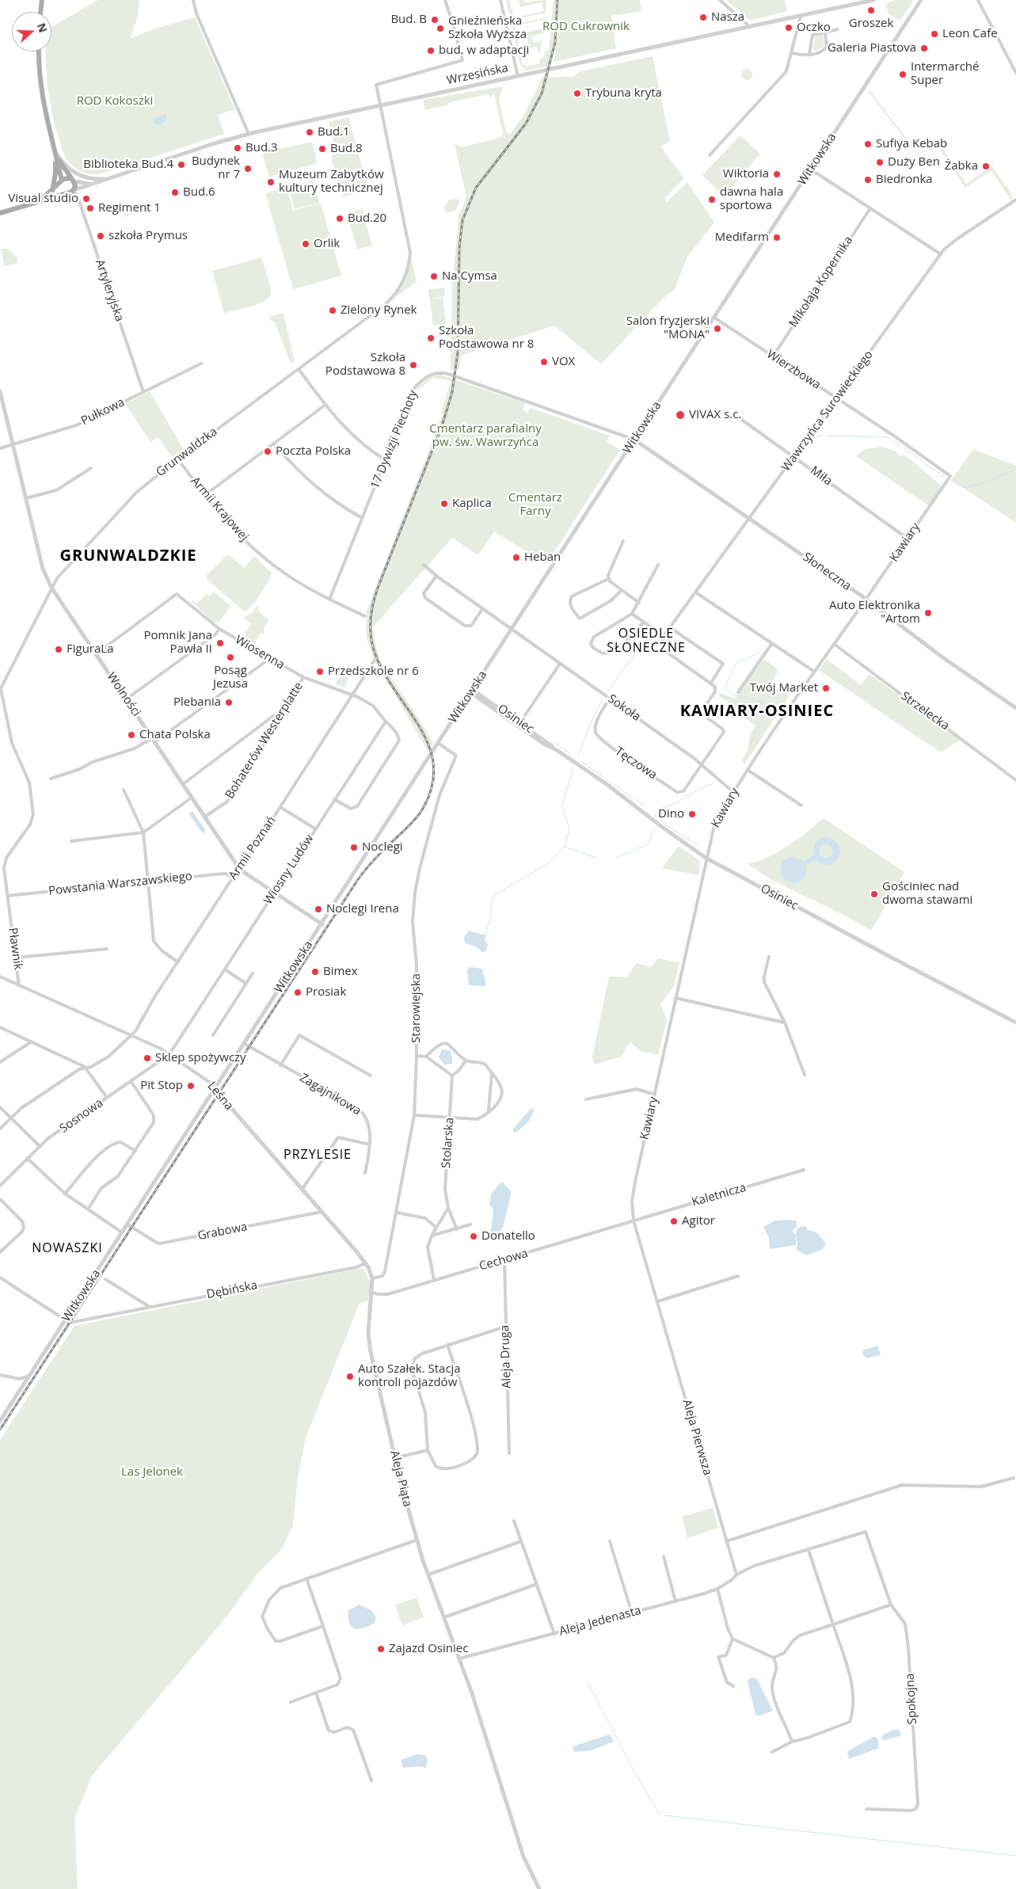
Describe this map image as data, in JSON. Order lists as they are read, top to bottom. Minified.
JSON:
{"streets":{"street":["Wrzesińska","Witkowska","Mikołaja Kopernika","Artyleryjska","Wierzbowa","Wawrzyńca Surowieckiego","Pułkowa","17 Dywizji Piechoty","Grunwaldzka","Miła","Armii Krajowej","Kawiary","Słoneczna","Wiosenna","Wolności","Sokoła","Strzelecka","Osiniec","Bohaterów Westerplatte","Tęczowa","Armii Poznań","Wiosny Ludów","Powstania Warszawskiego","Pławnik","Starowiejska","Zagajnikowa","Leśna","Sosnowa","Stolarska","Kaletnicza","Grabowa","Cechowa","Dębińska","Aleja Druga","Aleja Pierwsza","Aleja Piąta","Aleja Jedenasta","Spokojna"]},"crossings":[["Wrzesińska","Artyleryjska"],["Wrzesińska","Grunwaldzka"],["Witkowska","Wierzbowa"],["Witkowska","17 Dywizji Piechoty"],["Witkowska","Słoneczna"],["Witkowska","Wolności"],["Witkowska","Sokoła"],["Witkowska","Osiniec"],["Witkowska","Starowiejska"],["Witkowska","Zagajnikowa"],["Witkowska","Leśna"],["Witkowska","Grabowa"],["Witkowska","Dębińska"],["Mikołaja Kopernika","Wierzbowa"],["Artyleryjska","Pułkowa"],["Wierzbowa","Wawrzyńca Surowieckiego"],["Wierzbowa","Kawiary"],["Wawrzyńca Surowieckiego","Miła"],["Wawrzyńca Surowieckiego","Słoneczna"],["Pułkowa","Wolności"],["17 Dywizji Piechoty","Armii Krajowej"],["17 Dywizji Piechoty","Słoneczna"],["Grunwaldzka","Armii Krajowej"],["Grunwaldzka","Wolności"],["Grunwaldzka","Pławnik"],["Miła","Kawiary"],["Kawiary","Słoneczna"],["Kawiary","Sokoła"],["Kawiary","Strzelecka"],["Kawiary","Osiniec"],["Kawiary","Kaletnicza"],["Kawiary","Cechowa"],["Kawiary","Aleja Pierwsza"],["Wiosenna","Wolności"],["Wiosenna","Bohaterów Westerplatte"],["Wiosenna","Armii Poznań"],["Wolności","Bohaterów Westerplatte"],["Wolności","Armii Poznań"],["Wolności","Wiosny Ludów"],["Sokoła","Tęczowa"],["Armii Poznań","Powstania Warszawskiego"],["Armii Poznań","Leśna"],["Wiosny Ludów","Leśna"],["Wiosny Ludów","Sosnowa"],["Powstania Warszawskiego","Pławnik"],["Pławnik","Leśna"],["Starowiejska","Leśna"],["Leśna","Sosnowa"],["Leśna","Grabowa"],["Leśna","Cechowa"],["Leśna","Dębińska"],["Leśna","Aleja Piąta"],["Kaletnicza","Cechowa"],["Kaletnicza","Aleja Pierwsza"],["Cechowa","Aleja Druga"],["Cechowa","Aleja Pierwsza"],["Cechowa","Aleja Piąta"],["Aleja Pierwsza","Aleja Jedenasta"],["Aleja Piąta","Aleja Jedenasta"],["Aleja Jedenasta","Spokojna"]],"districts":["GRUNWALDZKIE","OSIEDLE SŁONECZNE","KAWIARY-OSINIEC","PRZYLESIE","NOWASZKI"],"parks":["ROD Cukrownik","ROD Kokoszki","Cmentarz parafialny pw. św. Wawrzyńca","Cmentarz Farny","Las Jelonek"],"places":["Groszek","Nasza","Bud. B","Oczko","Gnieźnieńska Szkoła Wyższa","Leon Cafe","Galeria Piastova","bud. w adaptacji","Intermarché Super","Trybuna kryta","Bud.1","Sufiya Kebab","Bud.3","Bud.8","Duży Ben","Biblioteka Bud.4","Żabka","Budynek nr 7","Wiktoria","Biedronka","Muzeum Zabytków kultury technicznej","Bud.6","Visual studio","dawna hala sportowa","Regiment 1","Bud.20","szkoła Prymus","Medifarm","Orlik","Na Cymsa","Zielony Rynek","Salon fryzjerski \"MONA\"","Szkoła Podstawowa nr 8","VOX","Szkoła Podstawowa 8","VIVAX s.c.","Poczta Polska","Kaplica","Heban","Auto Elektronika \"Artom","Pomnik Jana Pawła II","FiguraLa","Posąg Jezusa","Przedszkole nr 6","Twój Market","Plebania","Chata Polska","Dino","Noclegi","Gościniec nad dwoma stawami","Noclegi Irena","Bimex","Prosiak","Sklep spożywczy","Pit Stop","Agitor","Donatello","Auto Szałek. Stacja kontroli pojazdów","Zajazd Osiniec"],"north":"right"}
